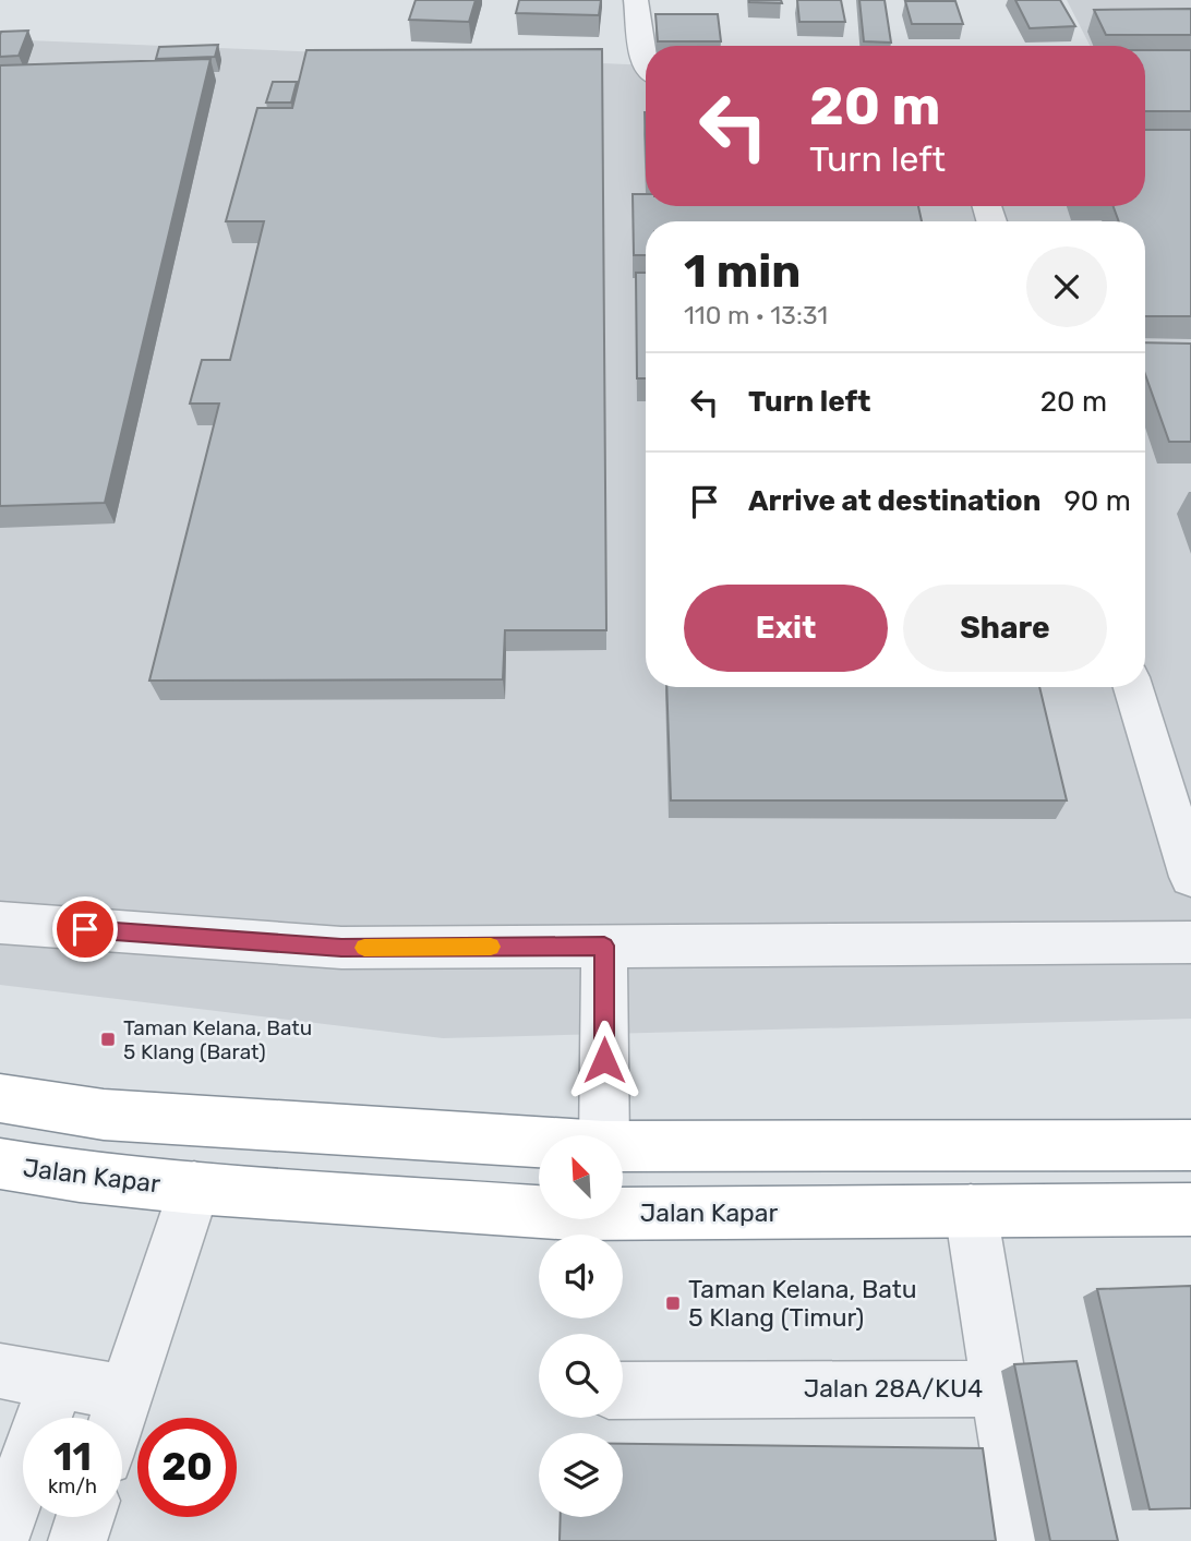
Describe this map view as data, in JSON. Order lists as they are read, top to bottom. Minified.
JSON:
{"streets":{"highway":["Jalan Kapar"],"street":["Jalan 28A/KU4"]},"crossings":[["Jalan Kapar","Jalan 28A/KU4"]],"places":{"transit":["Taman Kelana, Batu 5 Klang (Barat)","Taman Kelana, Batu 5 Klang (Timur)"]},"north":"top left","page":{"turn":["20 m","Turn left"],"heading":["1 min","110 m · 13:31"],"list":[{"name":"Turn left","value":"20 m"},{"name":"Arrive at destination","value":"90 m"}],"buttons":["Exit","Share"],"speed":"11 km/h","limit":"20"}}
